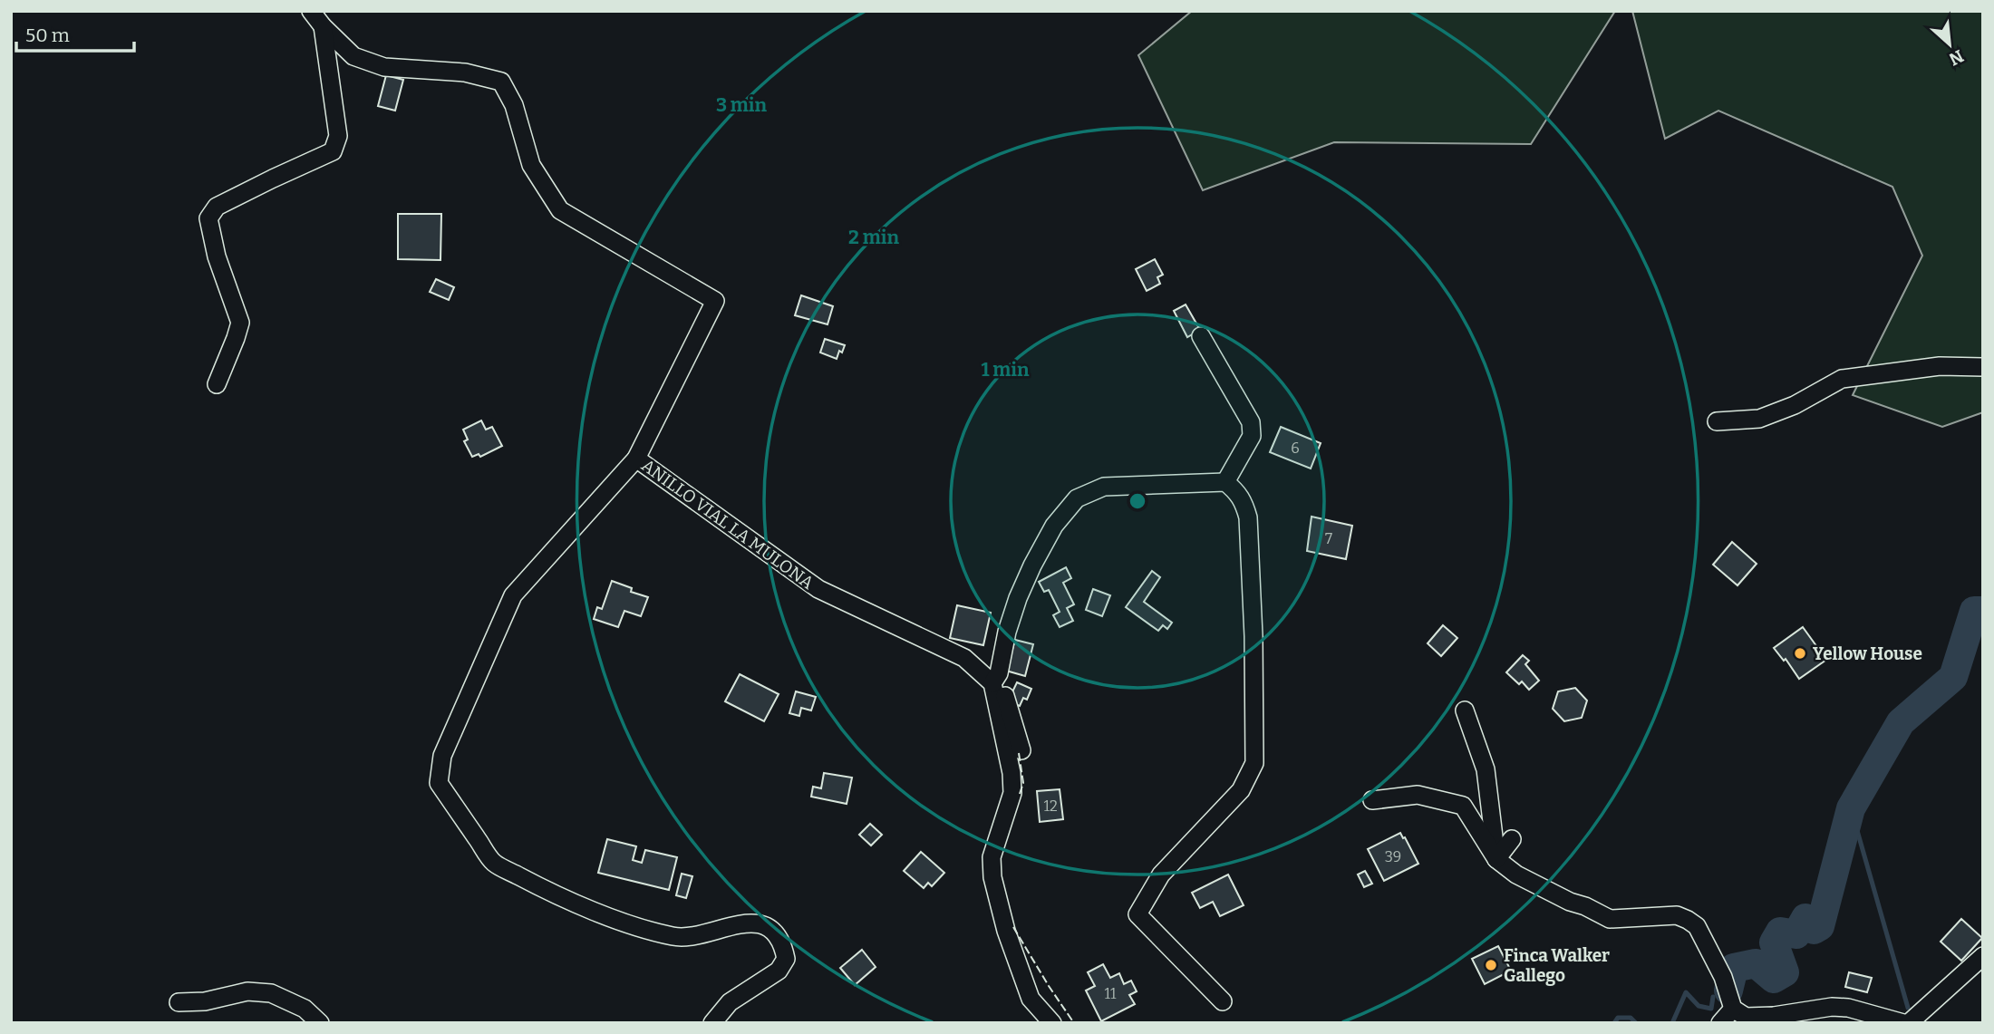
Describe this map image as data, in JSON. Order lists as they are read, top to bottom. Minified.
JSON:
{"streets":{"street":["ANILLO VIAL LA MULONA"]},"places":["Yellow House","Finca Walker Gallego"],"house_numbers":["6","7","12","39","11"],"scale_bar":"50 m","north":"bottom right","rings":["3 min","2 min","1 min"]}
